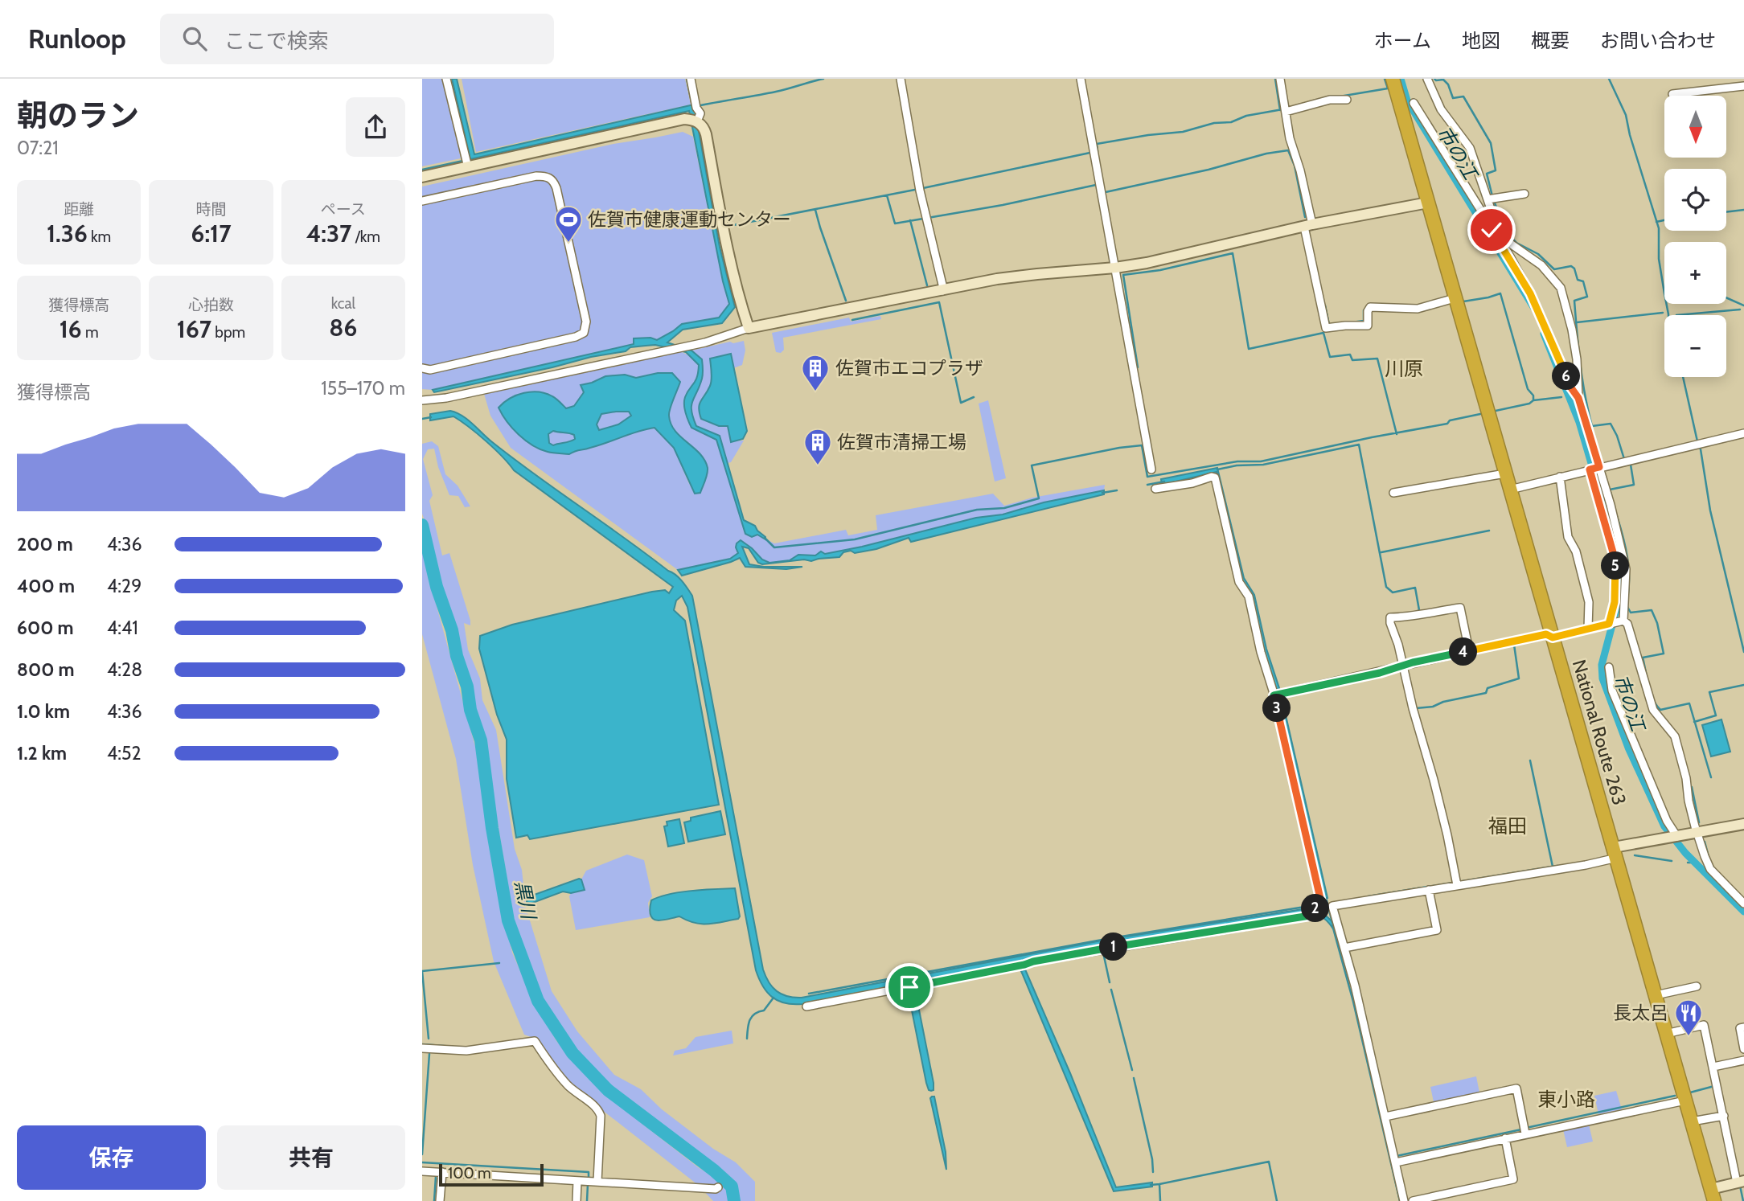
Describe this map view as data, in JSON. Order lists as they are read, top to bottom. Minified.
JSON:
{"streets":{"highway":["National Route 263"]},"districts":["川原","福田","東小路"],"water":["市の江","黒川"],"places":{"sports":["佐賀市健康運動センター"],"building":["佐賀市エコプラザ","佐賀市清掃工場"],"restaurant":["長太呂"]},"scale_bar":"100 m","north":"bottom","page":{"header":"Runloop","search":"ここで検索","nav":["ホーム","地図","概要","お問い合わせ"],"heading":["朝のラン","07:21"],"map_buttons":["+","−"],"stats":[["距離","1.36 km"],["時間","6:17"],["ペース","4:37 /km"],["獲得標高","16 m"],["心拍数","167 bpm"],["kcal","86"]],"pins":["6","5","4","3","2","1"],"chart":["獲得標高","155–170 m"],"list":[{"name":"200 m","note":"4:36"},{"name":"400 m","note":"4:29"},{"name":"600 m","note":"4:41"},{"name":"800 m","note":"4:28"},{"name":"1.0 km","note":"4:36"},{"name":"1.2 km","note":"4:52"}],"buttons":["保存","共有"],"scale":"100 m"}}
